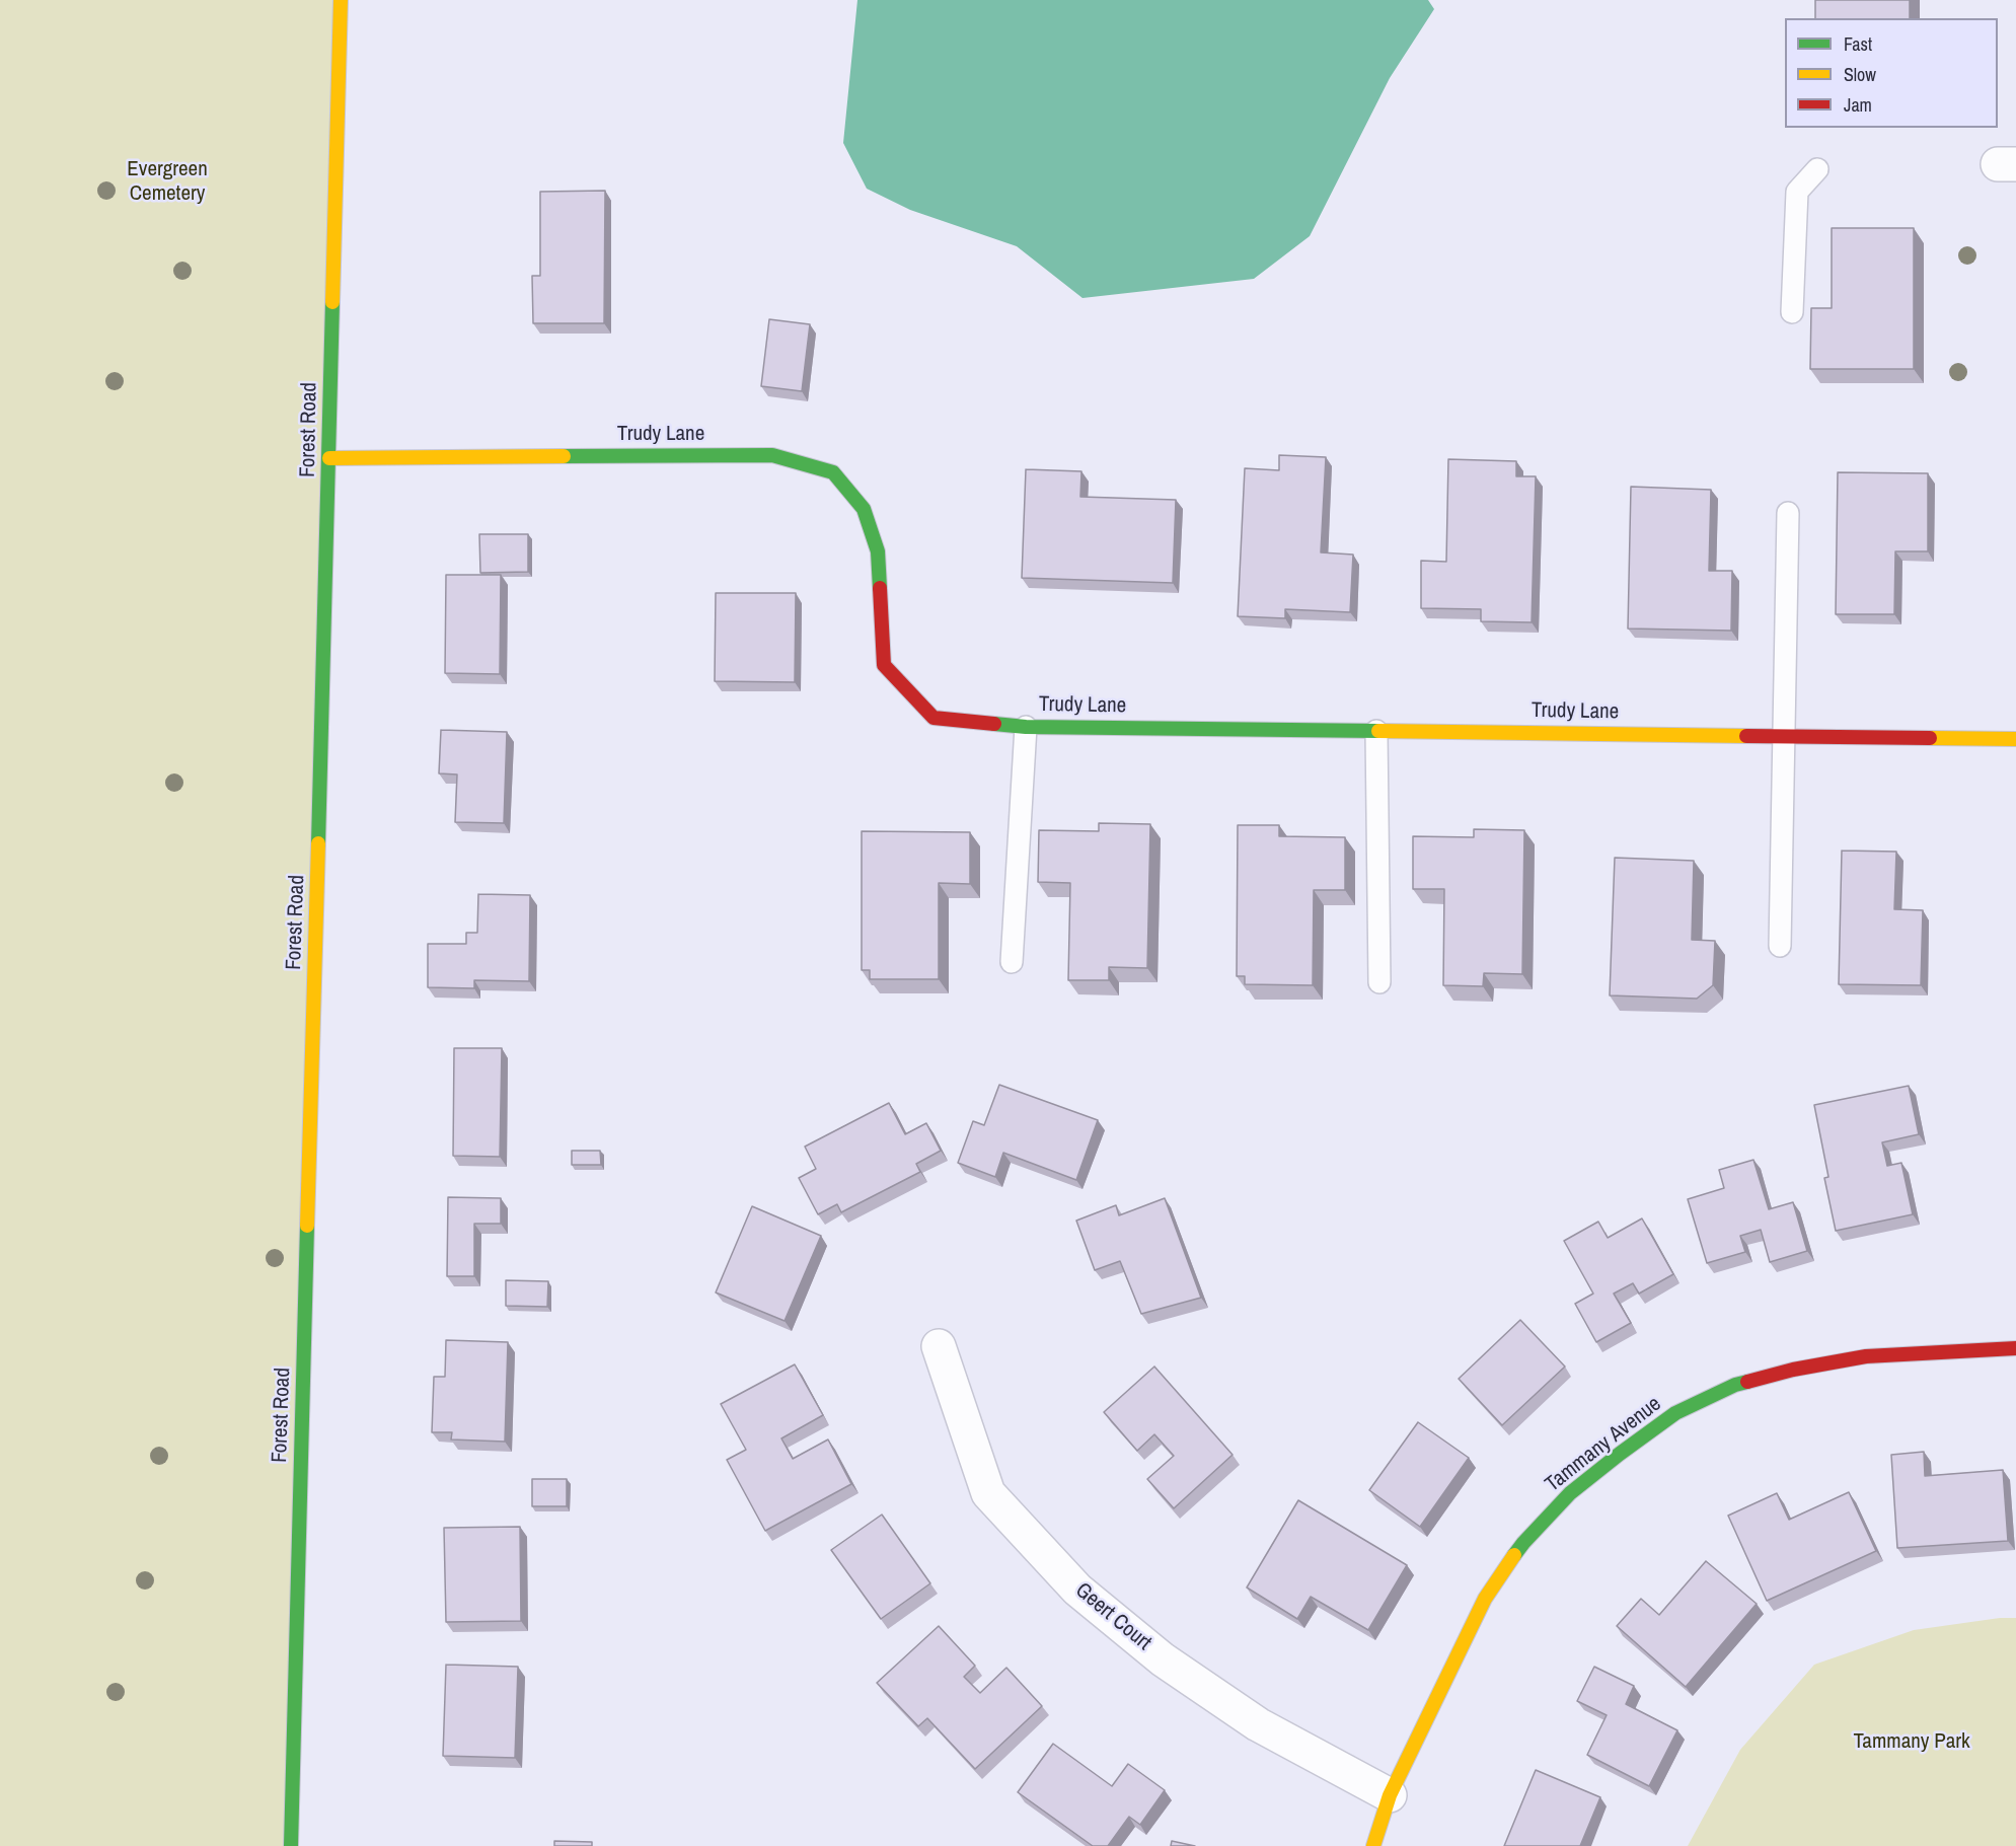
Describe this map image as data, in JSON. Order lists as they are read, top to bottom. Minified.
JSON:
{"streets":{"street":["Forest Road","Trudy Lane","Tammany Avenue","Geert Court"]},"crossings":[["Forest Road","Trudy Lane"],["Tammany Avenue","Geert Court"]],"parks":["Evergreen Cemetery","Tammany Park"],"legend":["Fast","Slow","Jam"]}
